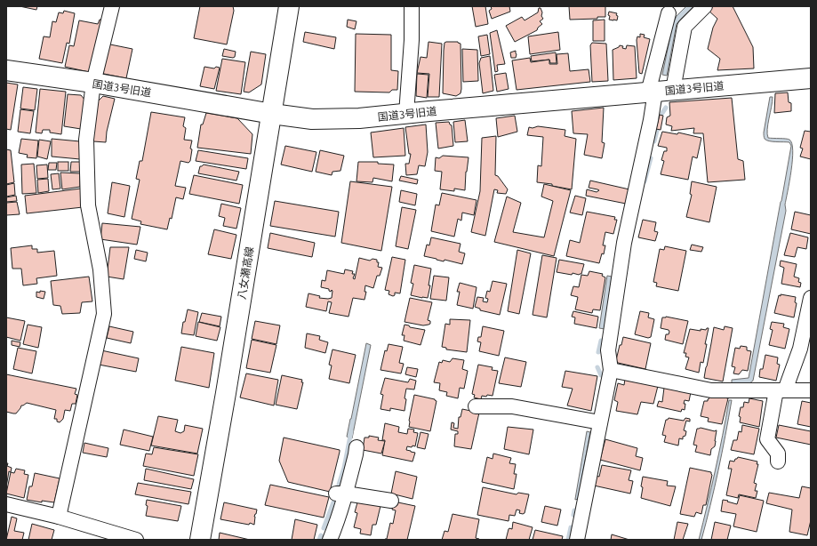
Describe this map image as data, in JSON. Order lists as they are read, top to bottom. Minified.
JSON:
{"streets":{"street":["国道3号旧道","八女瀬高線"]},"crossings":[["国道3号旧道","八女瀬高線"]]}
